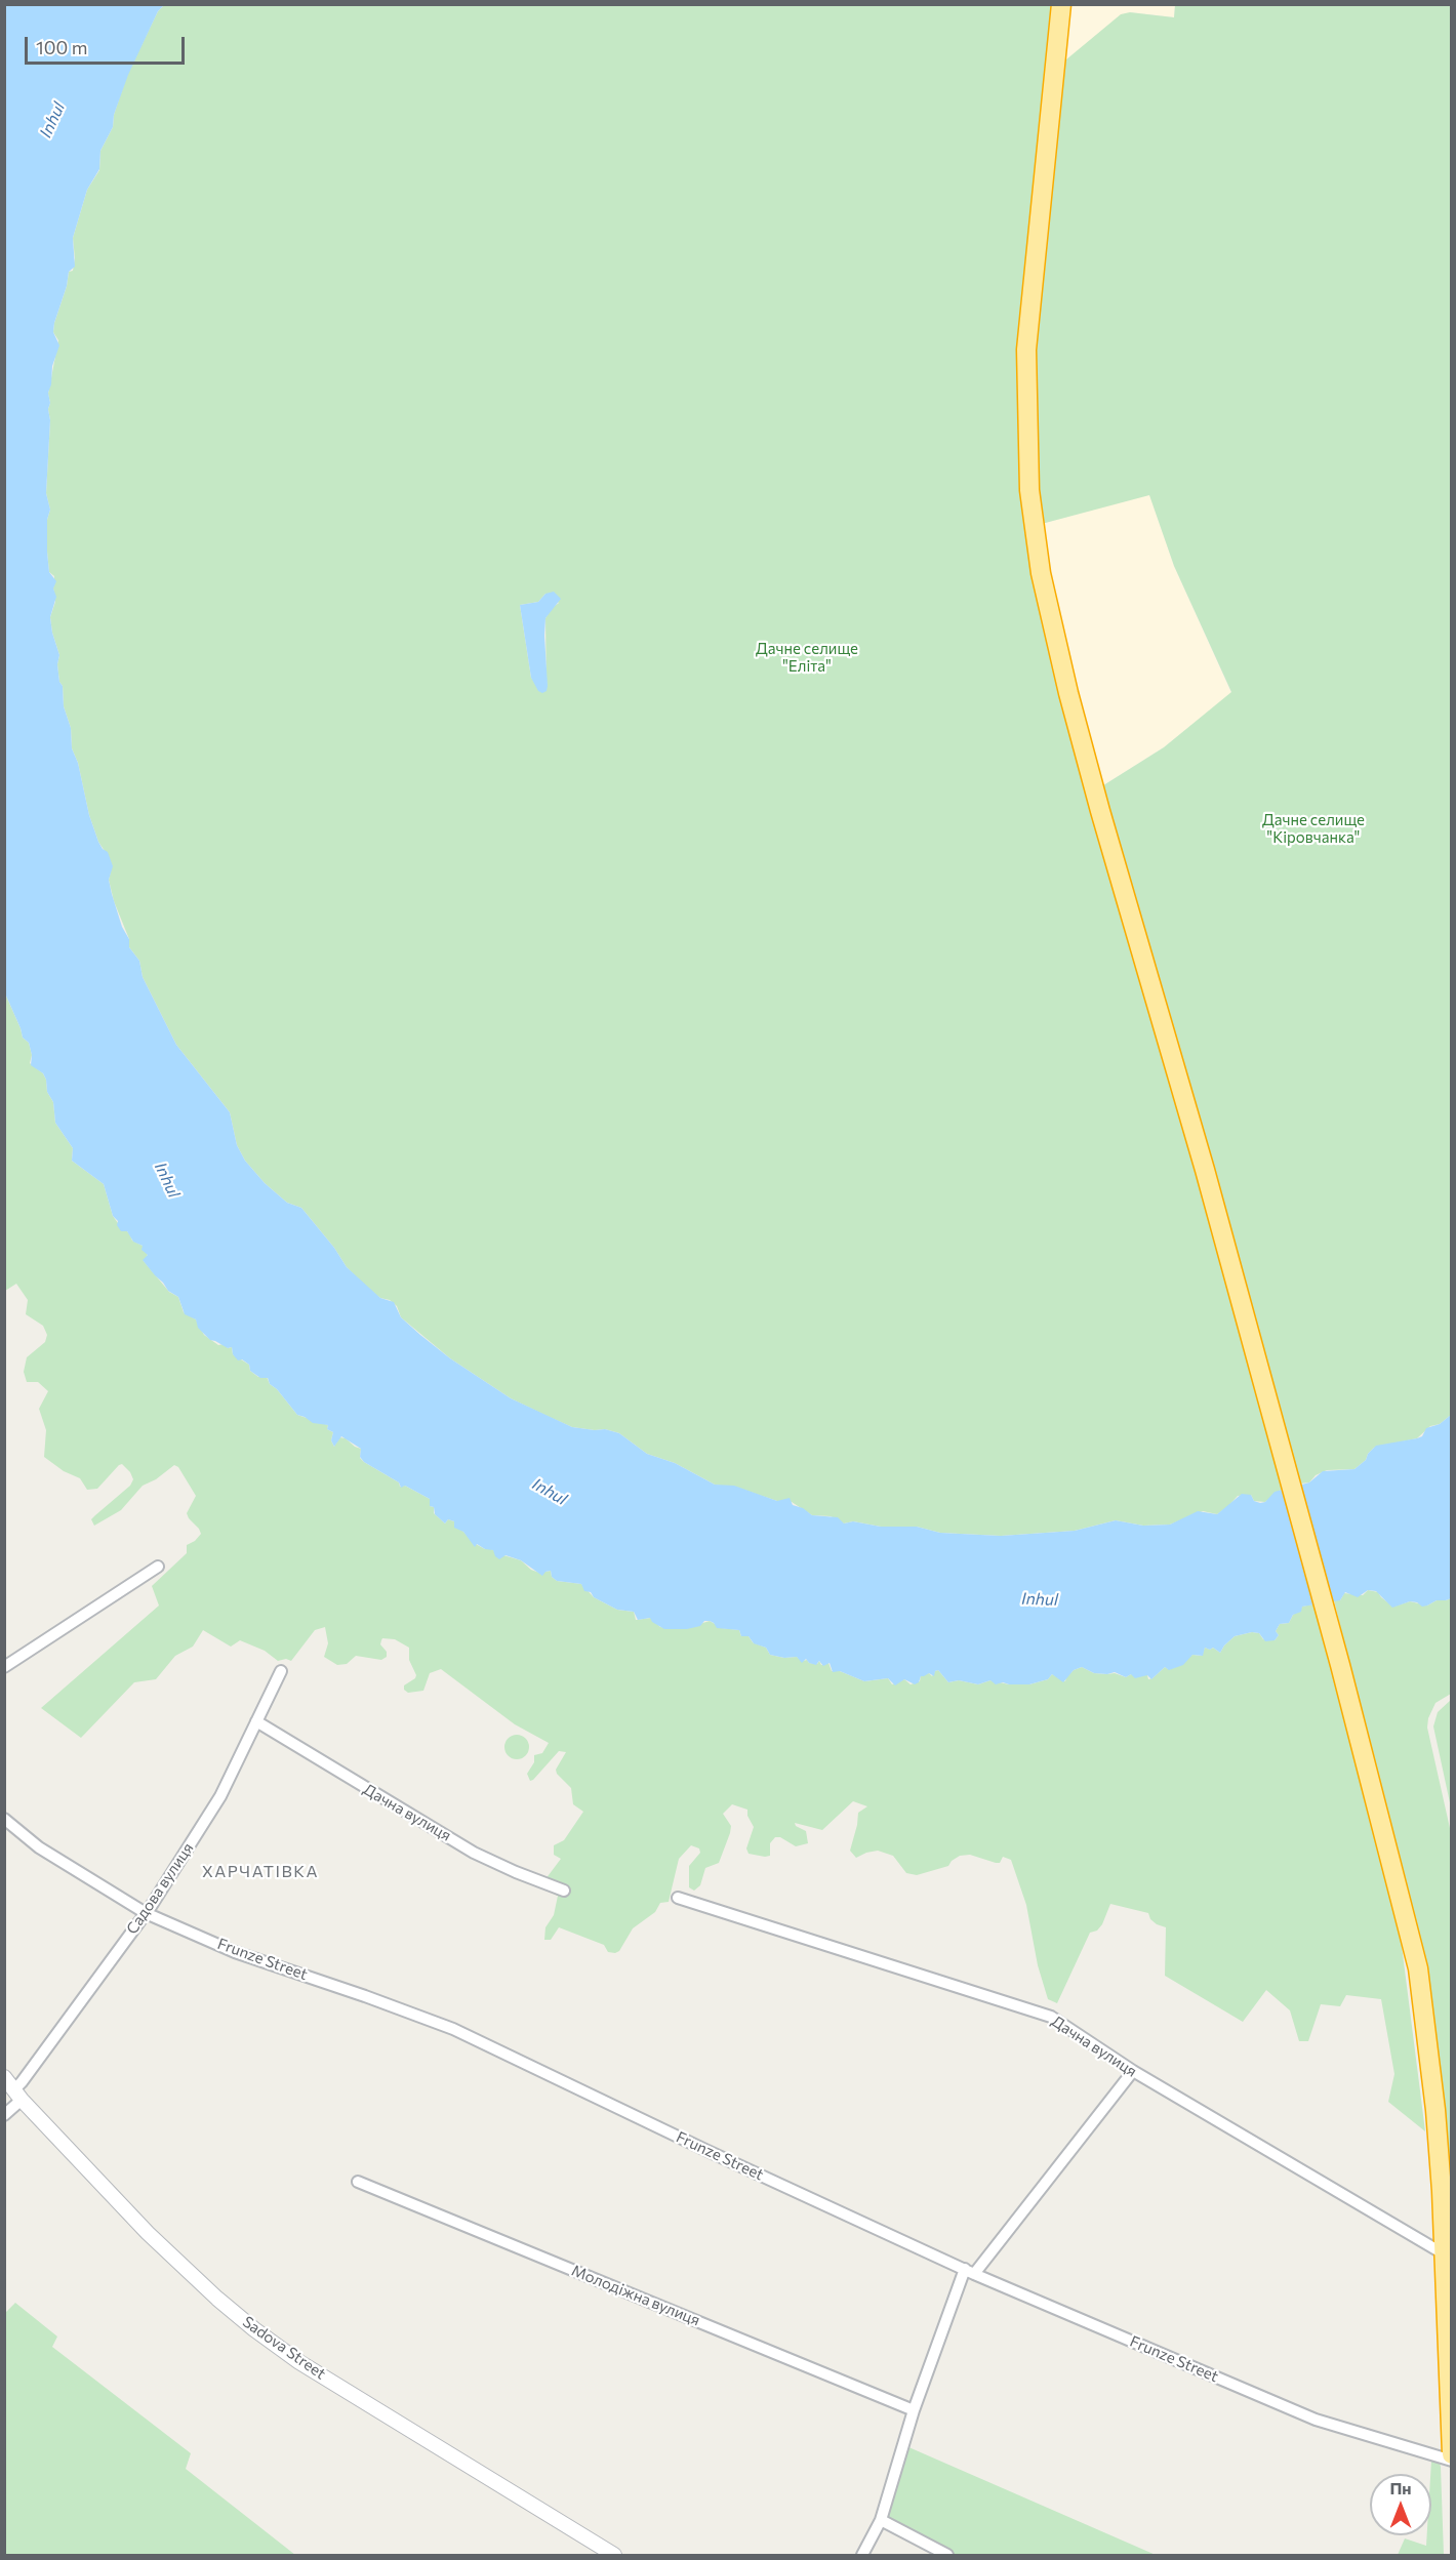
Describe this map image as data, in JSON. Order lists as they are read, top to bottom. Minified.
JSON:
{"streets":{"street":["Дачна вулиця","Садова вулиця","Frunze Street","Молодіжна вулиця","Sadova Street"]},"crossings":[["Дачна вулиця","Садова вулиця"],["Садова вулиця","Frunze Street"],["Садова вулиця","Sadova Street"]],"districts":["ХАРЧАТІВКА"],"water":["Inhul"],"parks":["Дачне селище \"Еліта\"","Дачне селище \"Кіровчанка\""],"scale_bar":"100 m","north":"top"}
